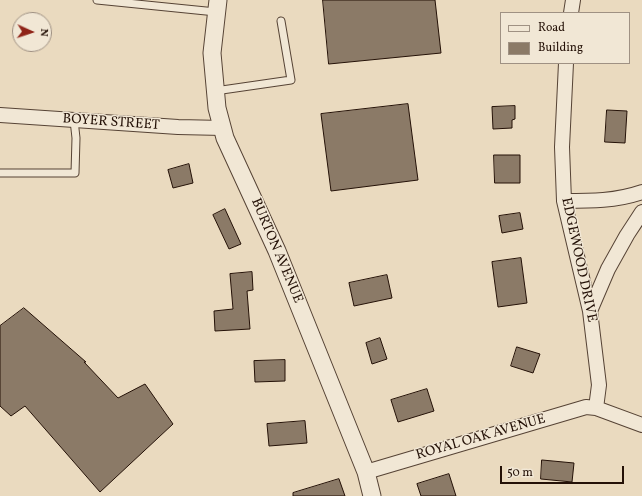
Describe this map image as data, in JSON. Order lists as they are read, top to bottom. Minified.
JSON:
{"streets":{"street":["BOYER STREET","BURTON AVENUE","EDGEWOOD DRIVE","ROYAL OAK AVENUE"]},"crossings":[["BOYER STREET","BURTON AVENUE"],["BURTON AVENUE","ROYAL OAK AVENUE"],["EDGEWOOD DRIVE","ROYAL OAK AVENUE"]],"legend":["Road","Building"],"scale_bar":"50 m","north":"right"}
